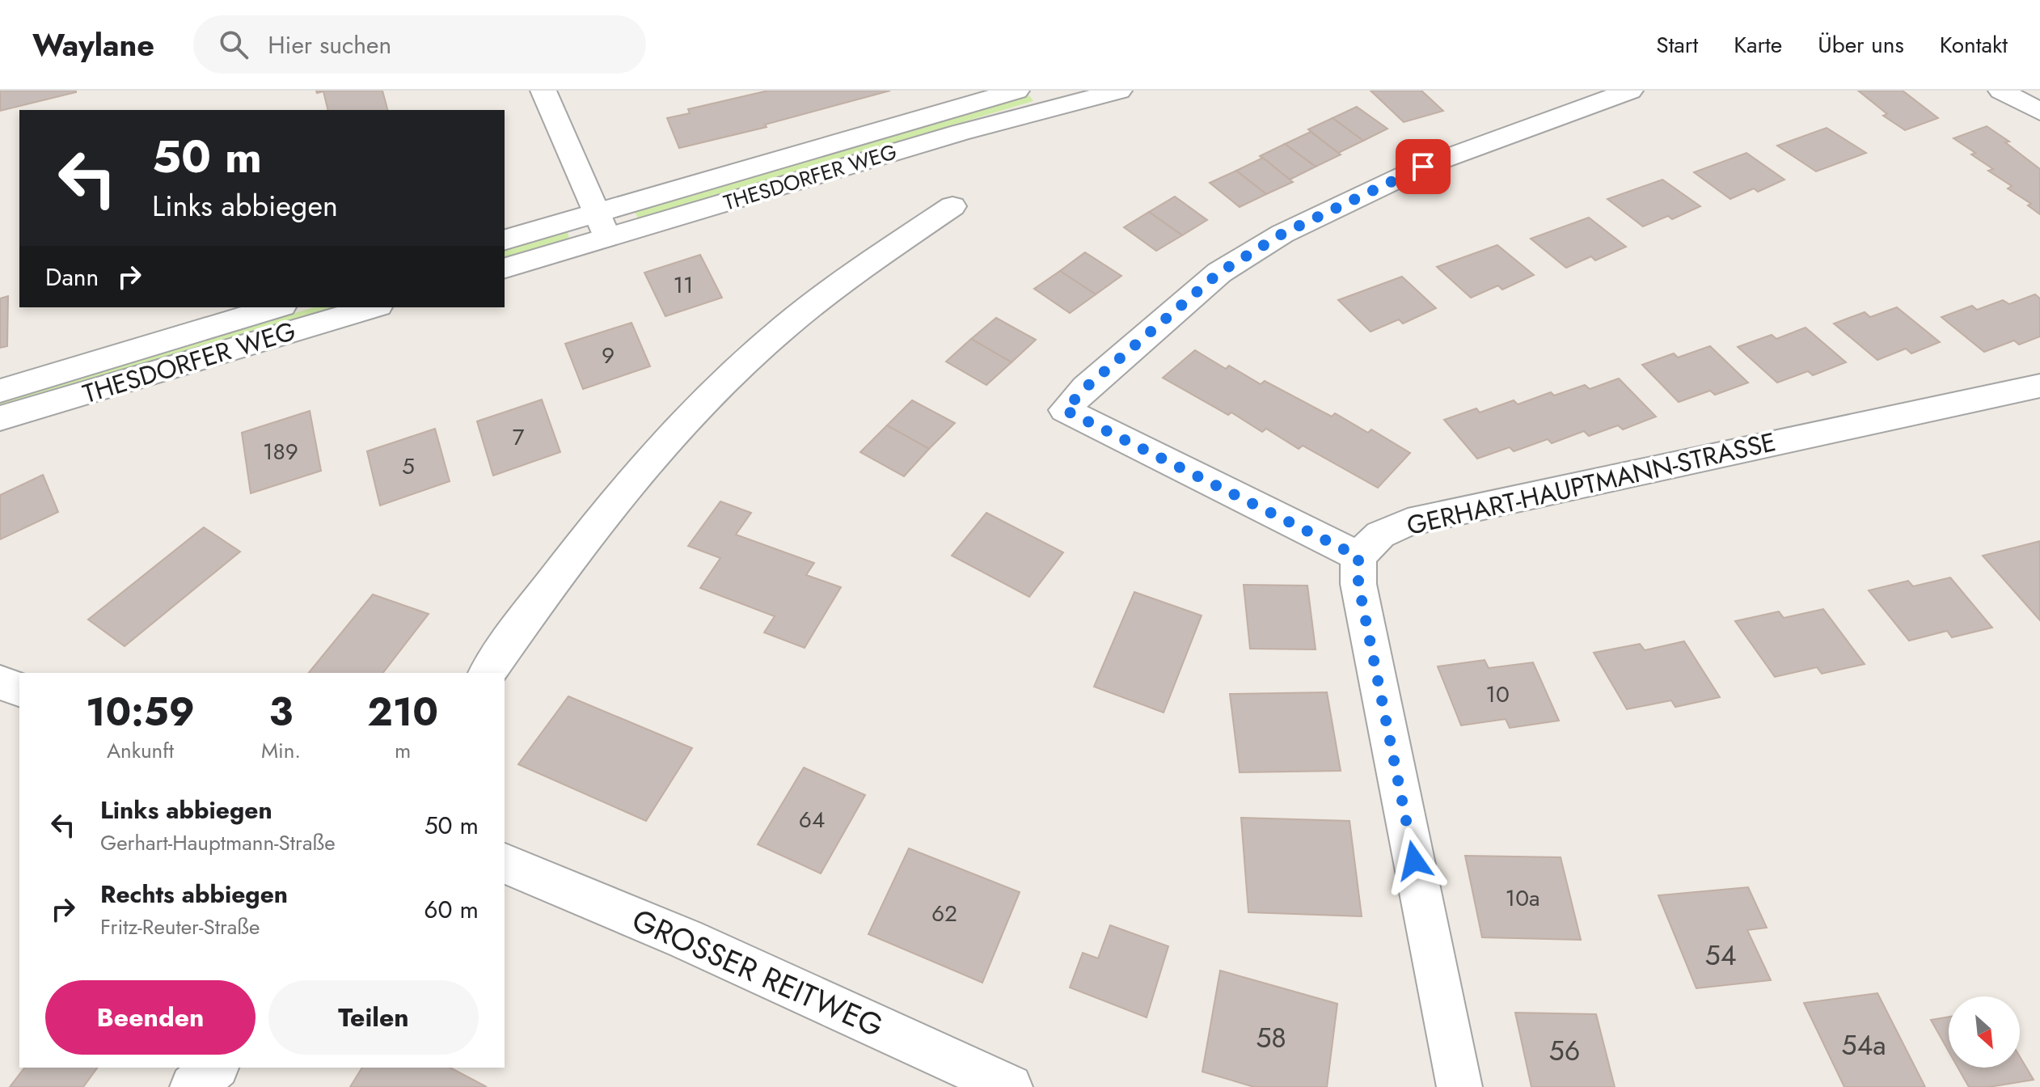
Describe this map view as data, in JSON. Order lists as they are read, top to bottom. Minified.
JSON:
{"streets":{"street":["THESDORFER WEG","GERHART-HAUPTMANN-STRASSE","GROSSER REITWEG"]},"house_numbers":["11","9","7","189","5","10","64","10a","62","54","58","54a","56"],"north":"bottom right","page":{"header":"Waylane","search":"Hier suchen","nav":["Start","Karte","Über uns","Kontakt"],"turn":["50 m","Links abbiegen"],"then":"Dann","eta":["10:59","Ankunft","3","Min.","210","m"],"list":[{"name":"Links abbiegen","note":"Gerhart-Hauptmann-Straße","value":"50 m"},{"name":"Rechts abbiegen","note":"Fritz-Reuter-Straße","value":"60 m"}],"buttons":["Beenden","Teilen"]}}
